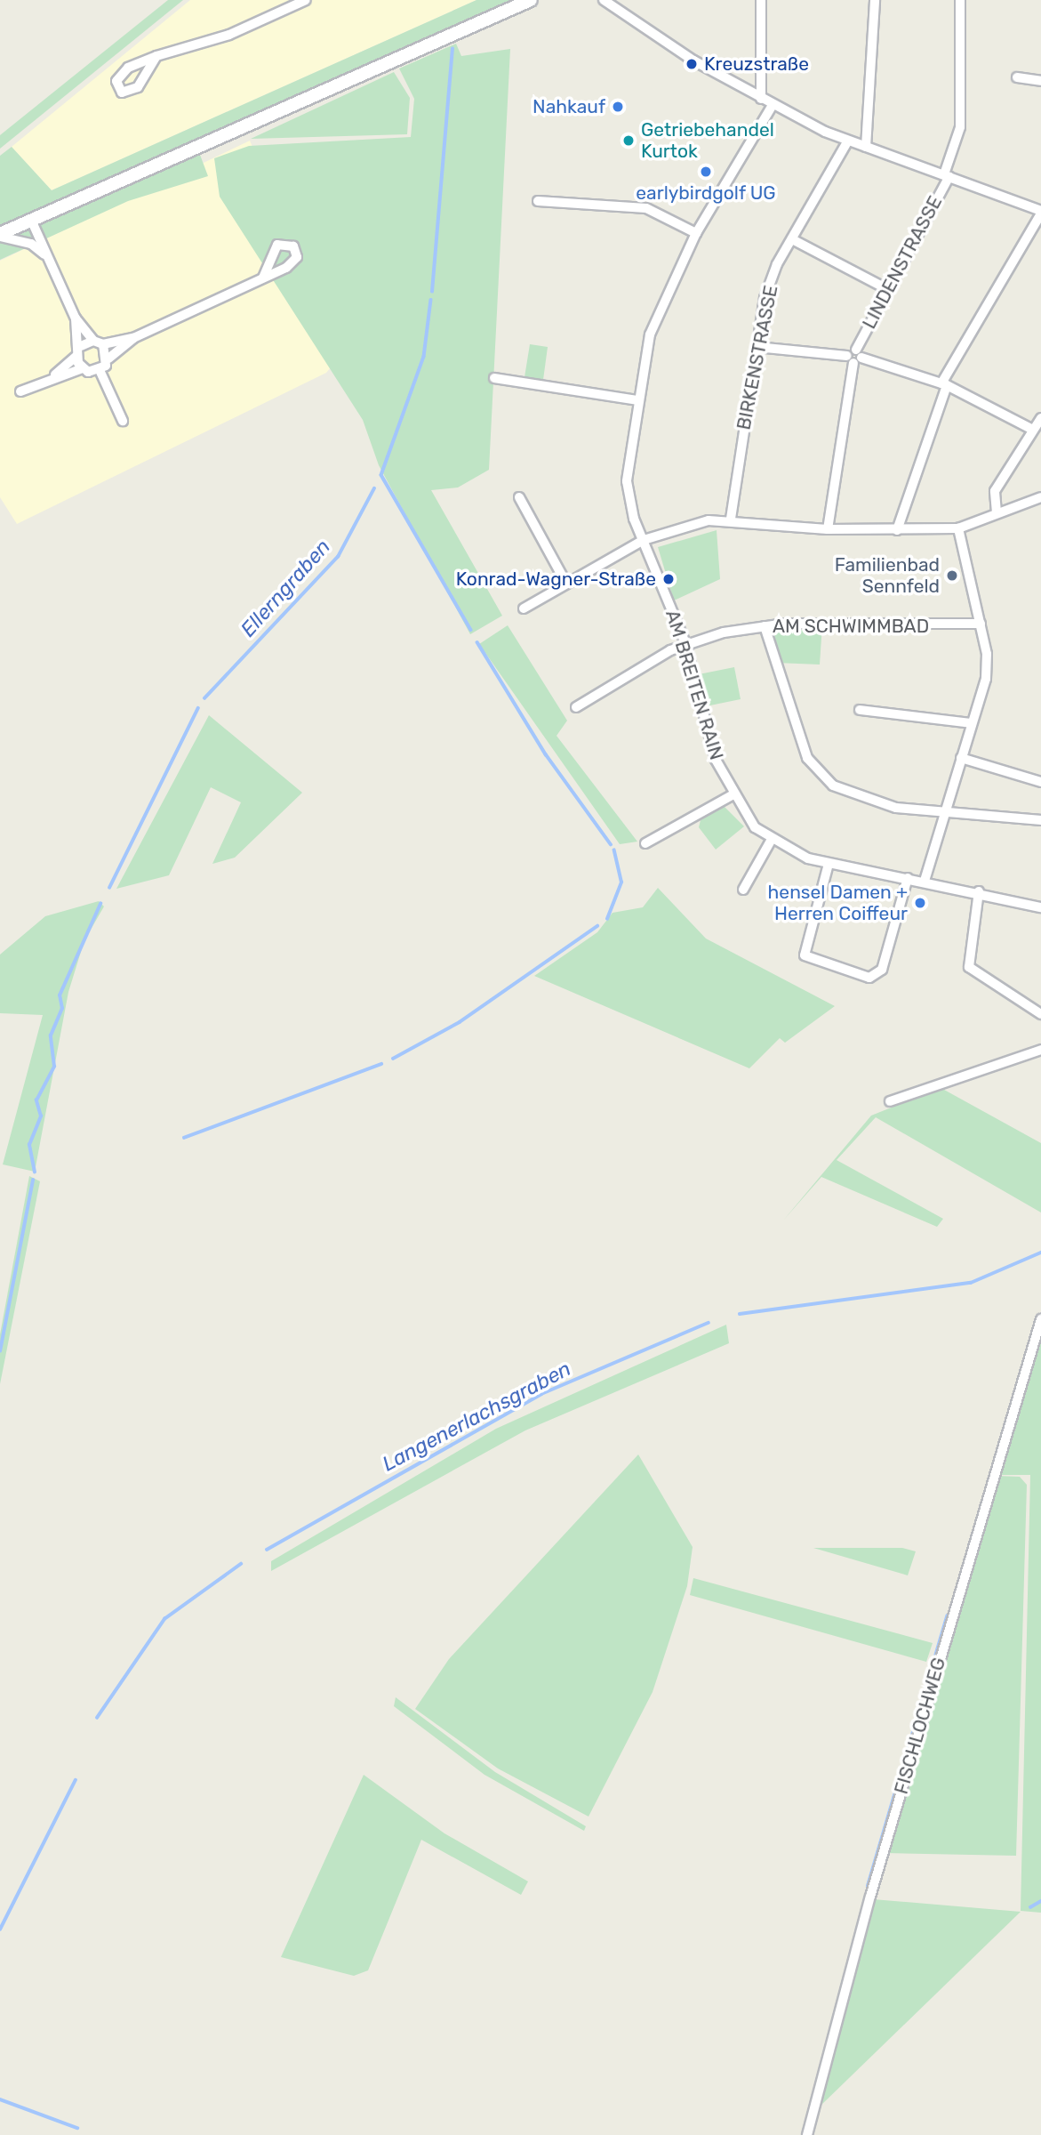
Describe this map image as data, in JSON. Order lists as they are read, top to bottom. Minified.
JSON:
{"streets":{"street":["LINDENSTRASSE","BIRKENSTRASSE","AM SCHWIMMBAD","AM BREITEN RAIN","FISCHLOCHWEG"]},"crossings":[["AM SCHWIMMBAD","AM BREITEN RAIN"]],"water":["Ellerngraben","Langenerlachsgraben"],"places":["Kreuzstraße","Nahkauf","Getriebehandel Kurtok","earlybirdgolf UG","Familienbad Sennfeld","Konrad-Wagner-Straße","hensel Damen + Herren Coiffeur"]}
